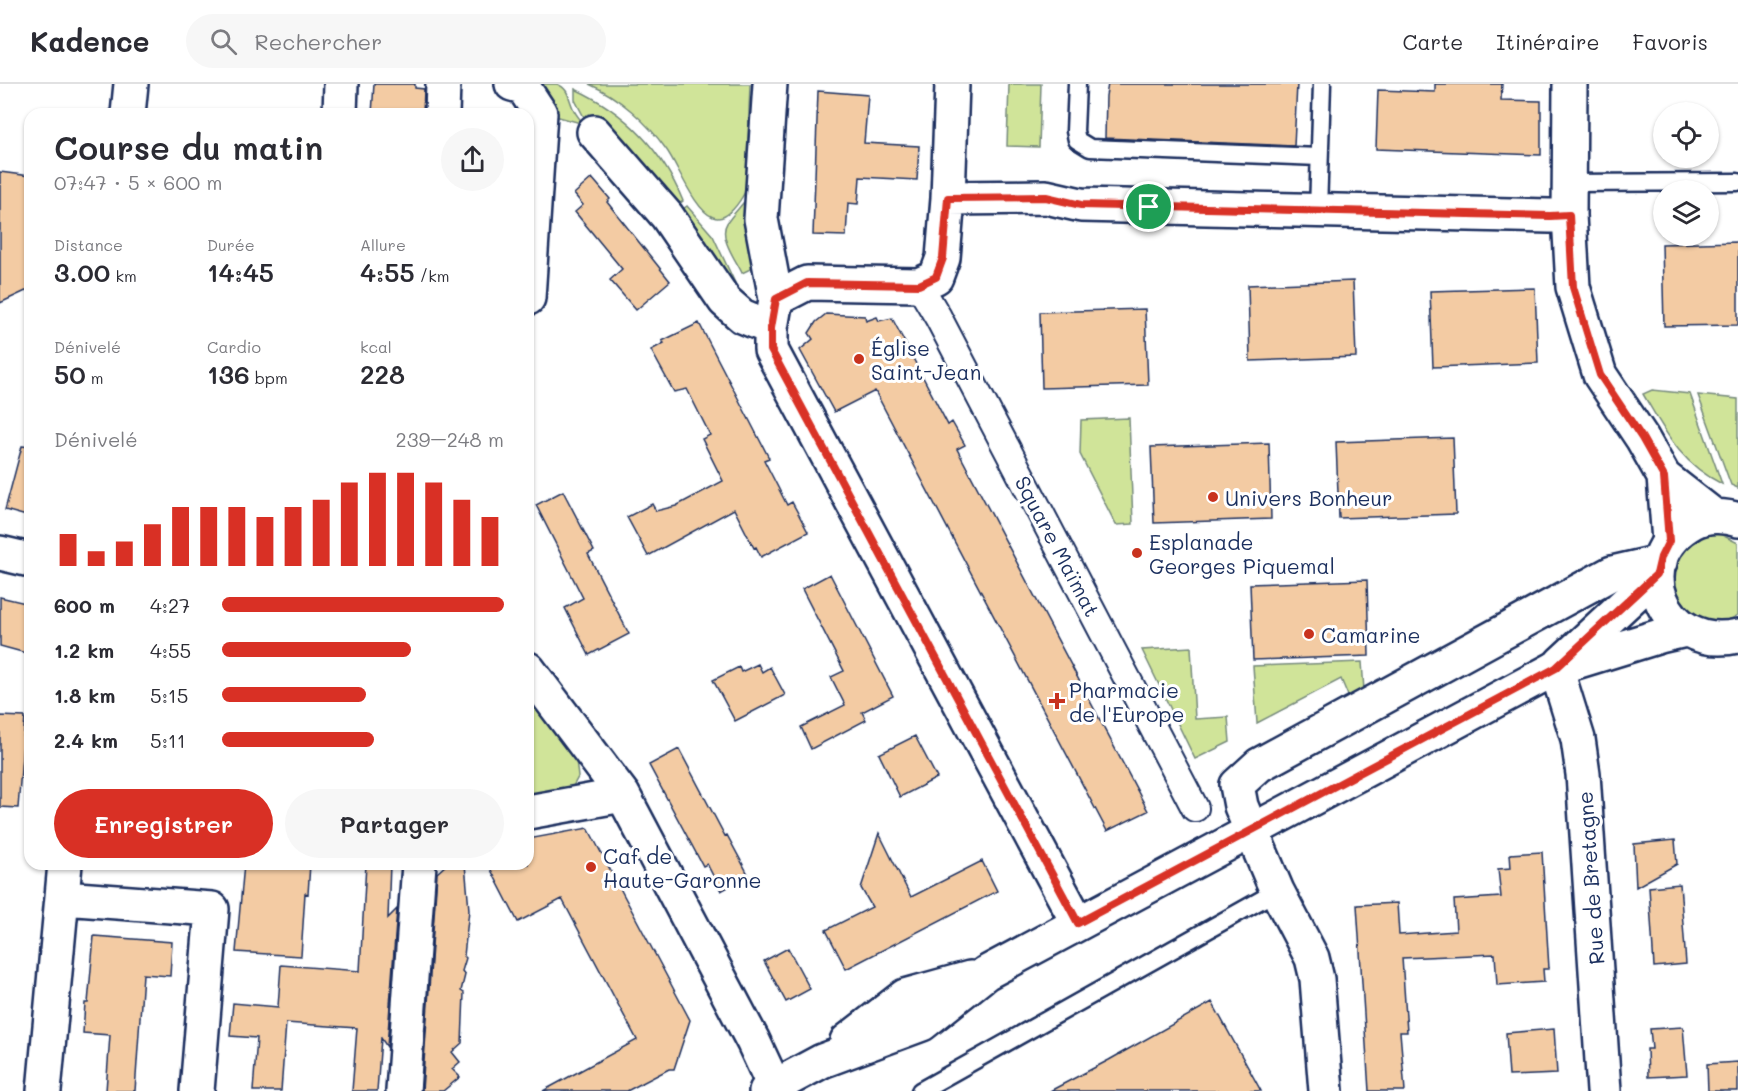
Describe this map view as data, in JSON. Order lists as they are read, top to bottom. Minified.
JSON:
{"streets":{"street":["Square Maïmat","Rue de Bretagne"]},"places":{"other":["Église Saint-Jean","Univers Bonheur","Esplanade Georges Piquemal","Camarine","Caf de Haute-Garonne"],"health":["Pharmacie de l'Europe"]},"page":{"header":"Kadence","search":"Rechercher","nav":["Carte","Itinéraire","Favoris"],"heading":["Course du matin","07:47 · 5 × 600 m"],"stats":[["Distance","3.00 km"],["Durée","14:45"],["Allure","4:55 /km"],["Dénivelé","50 m"],["Cardio","136 bpm"],["kcal","228"]],"chart":["Dénivelé","239–248 m"],"list":[{"name":"600 m","note":"4:27"},{"name":"1.2 km","note":"4:55"},{"name":"1.8 km","note":"5:15"},{"name":"2.4 km","note":"5:11"}],"buttons":["Enregistrer","Partager"]}}
